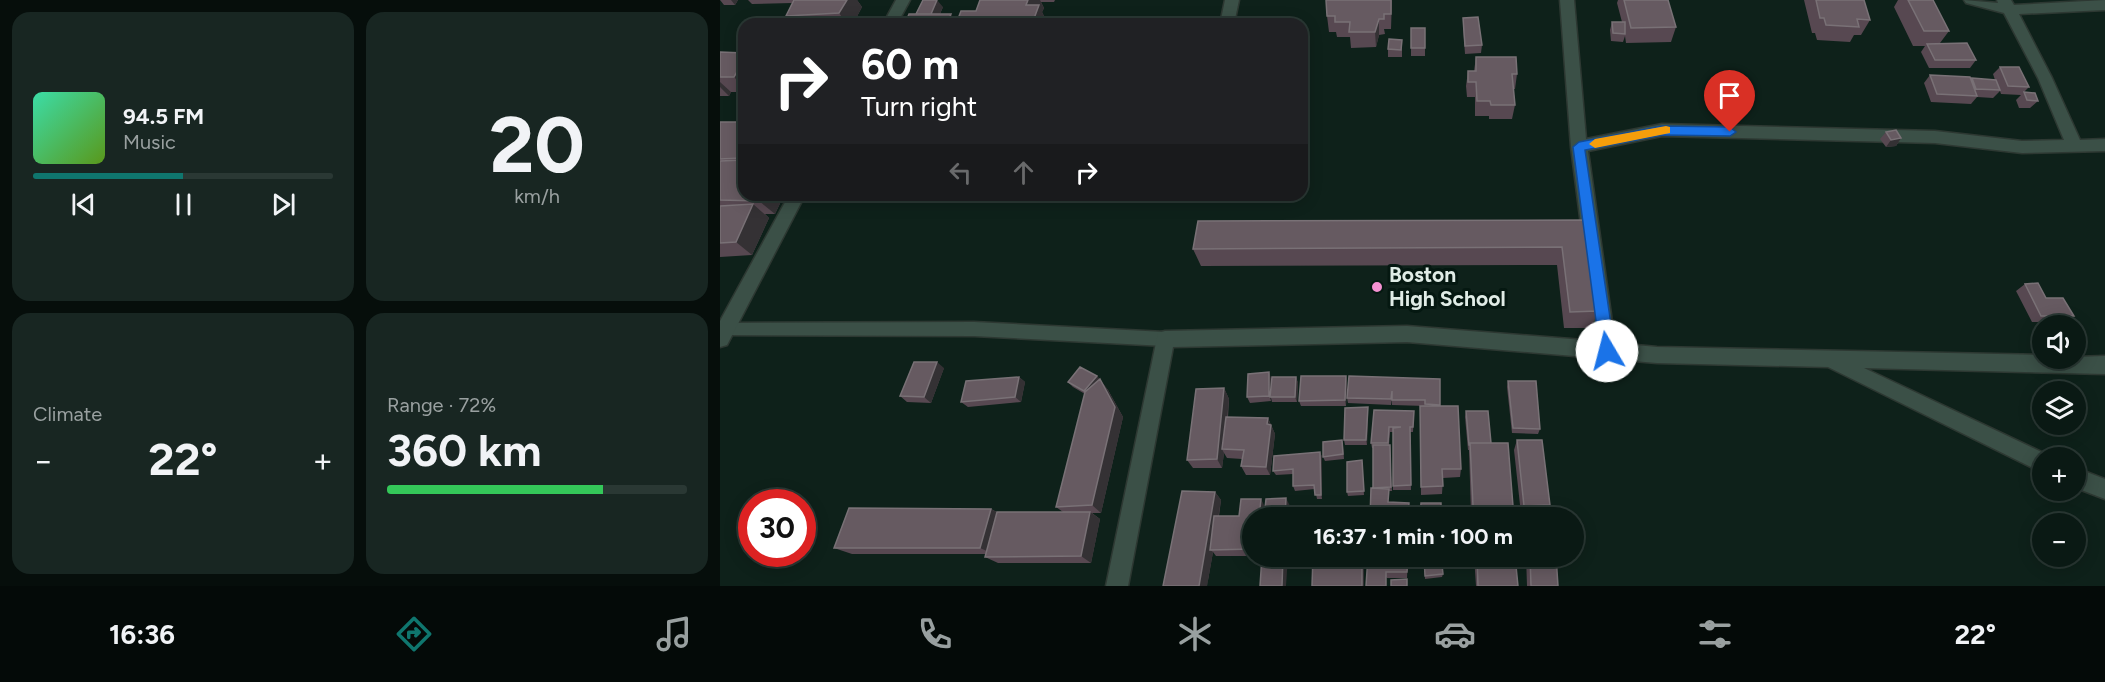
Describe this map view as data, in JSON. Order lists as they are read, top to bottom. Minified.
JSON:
{"places":["Boston High School"],"page":{"tile":[["20","km/h"],"Climate",["Range · 72%","360 km"]],"turn":["60 m","Turn right"],"song":["94.5 FM","Music"],"map_buttons":["+","−"],"heat":["−","22°","+"],"limit":"30","trip":"16:37 · 1 min · 100 m","tabs":["16:36","22°"]}}
